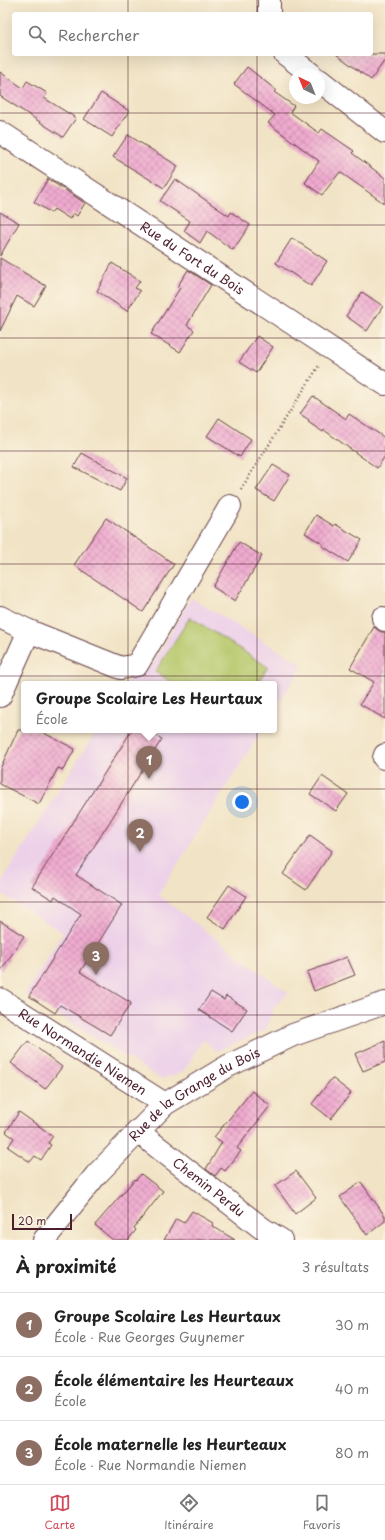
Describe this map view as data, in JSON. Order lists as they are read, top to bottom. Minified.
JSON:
{"streets":{"street":["Rue du Fort du Bois","Rue Normandie Niemen","Rue de la Grange du Bois","Chemin Perdu"]},"crossings":[["Rue Normandie Niemen","Rue de la Grange du Bois"],["Rue de la Grange du Bois","Chemin Perdu"]],"scale_bar":"20 m","north":"top left","page":{"search":"Rechercher","popup":["Groupe Scolaire Les Heurtaux","École"],"pins":["1","2","3"],"scale":"20 m","heading":["À proximité","3 résultats"],"list":[{"mark":"1","name":"Groupe Scolaire Les Heurtaux","note":"École · Rue Georges Guynemer","value":"30 m"},{"mark":"2","name":"École élémentaire les Heurteaux","note":"École","value":"40 m"},{"mark":"3","name":"École maternelle les Heurteaux","note":"École · Rue Normandie Niemen","value":"80 m"}],"nav":["Carte","Itinéraire","Favoris"]}}
